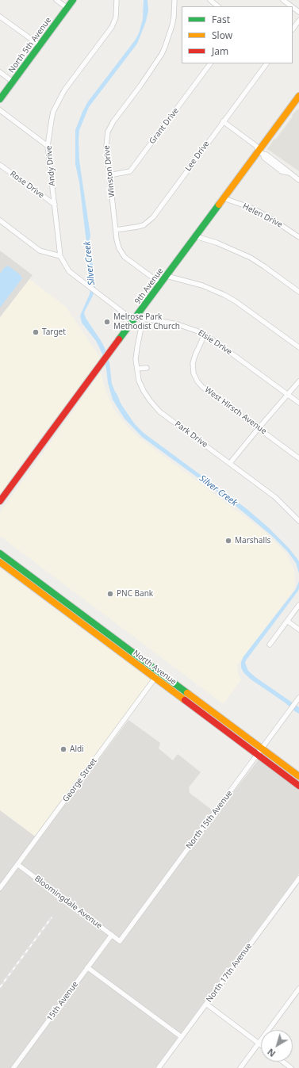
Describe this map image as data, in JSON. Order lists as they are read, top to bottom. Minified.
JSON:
{"streets":{"main road":["North 5th Avenue","9th Avenue","North Avenue"],"street":["Grant Drive","Lee Drive","Andy Drive","Winston Drive","Rose Drive","Helen Drive","Elsie Drive","West Hirsch Avenue","Park Drive","George Street","North 15th Avenue","Bloomingdale Avenue","North 17th Avenue","15th Avenue"]},"crossings":[["Grant Drive","Winston Drive"],["Lee Drive","Winston Drive"],["Andy Drive","Rose Drive"],["Andy Drive","Elsie Drive"],["Winston Drive","9th Avenue"],["Helen Drive","9th Avenue"],["9th Avenue","Elsie Drive"],["Elsie Drive","West Hirsch Avenue"],["Elsie Drive","Park Drive"],["North Avenue","George Street"],["North Avenue","North 15th Avenue"],["George Street","Bloomingdale Avenue"],["North 15th Avenue","Bloomingdale Avenue"],["Bloomingdale Avenue","15th Avenue"]],"water":["Silver Creek"],"places":["Melrose Park Methodist Church","Target","Marshalls","PNC Bank","Aldi"],"legend":["Fast","Slow","Jam"],"north":"bottom left"}
